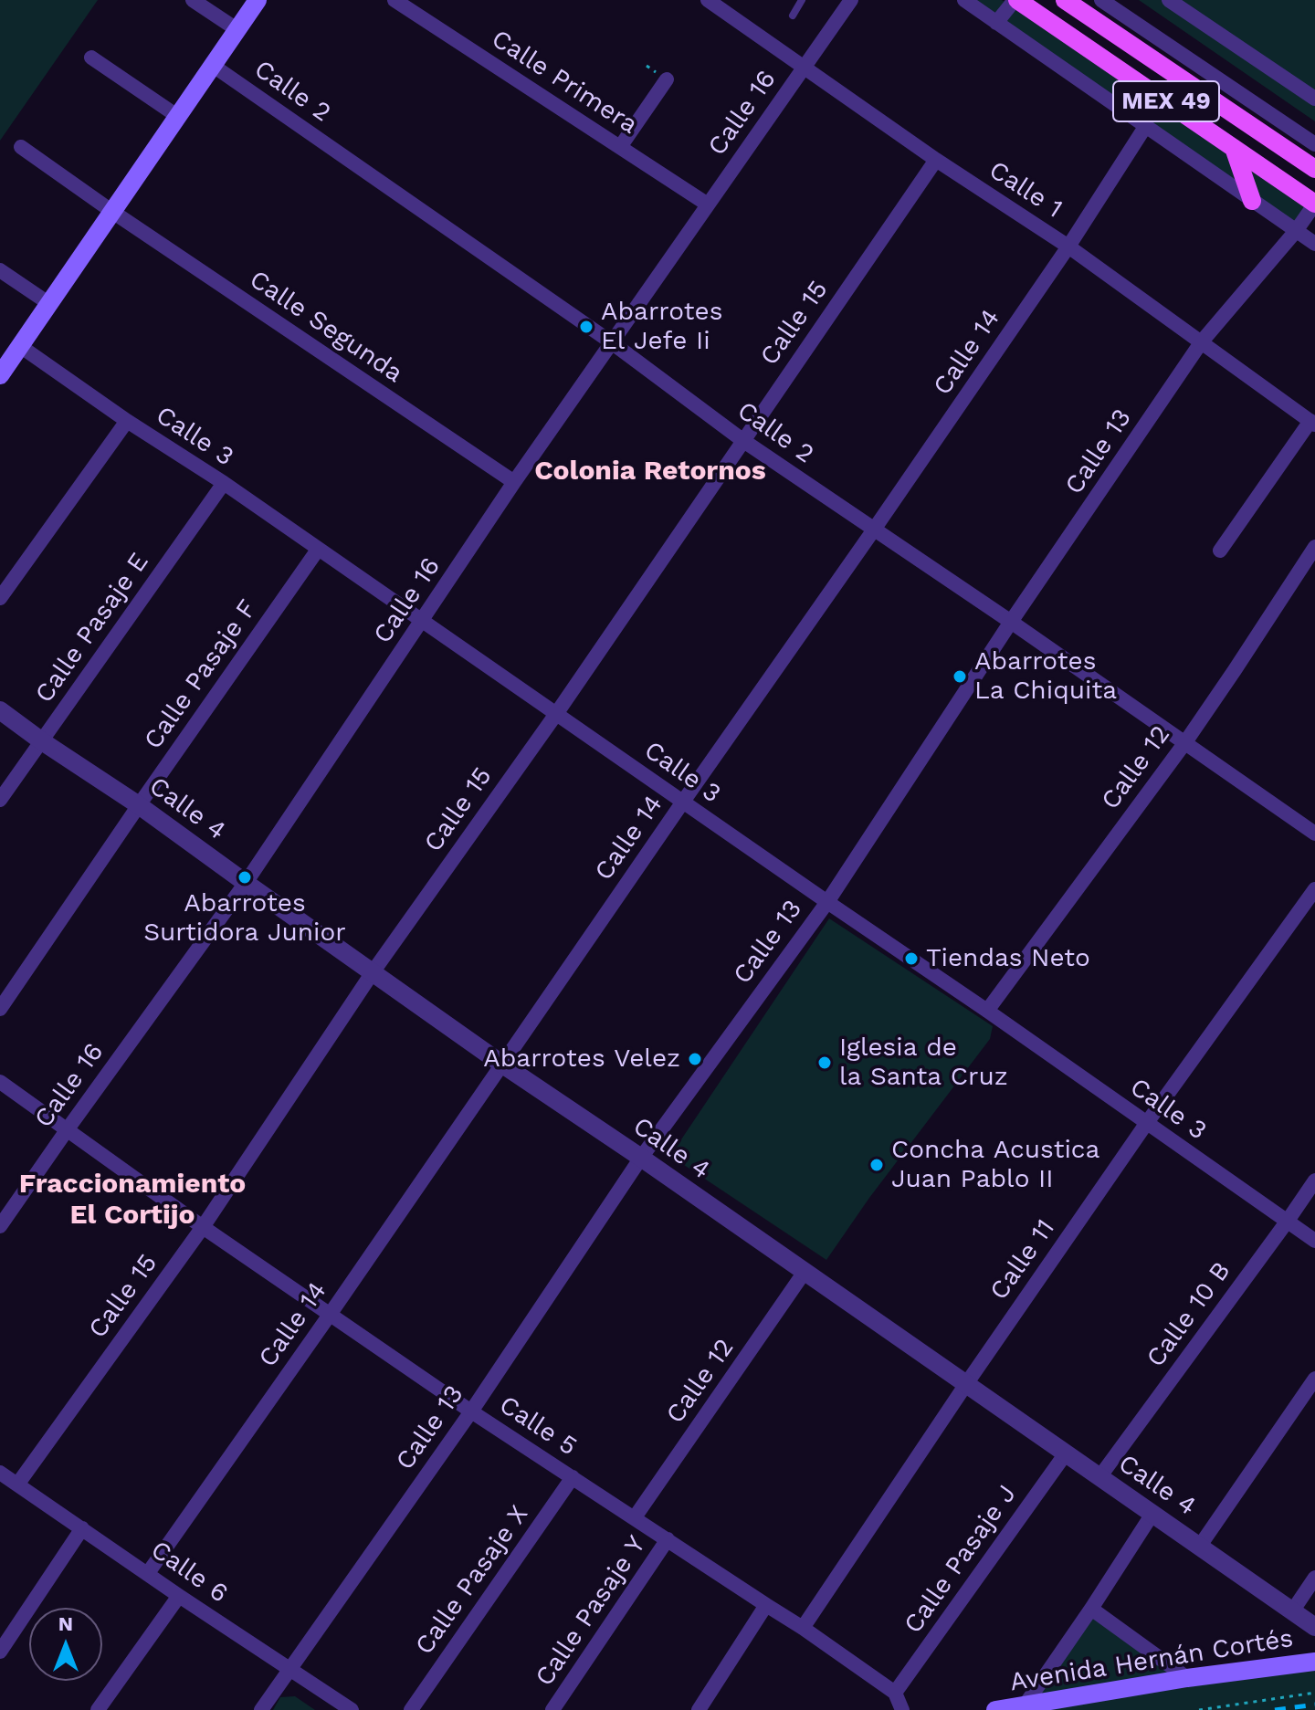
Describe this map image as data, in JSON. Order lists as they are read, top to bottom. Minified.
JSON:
{"streets":{"main road":["MEX 49","Avenida Hernán Cortés"],"street":["Calle Primera","Calle 2","Calle 16","Calle 1","Calle 15","Calle Segunda","Calle 14","Calle 3","Calle 13","Calle Pasaje E","Calle Pasaje F","Calle 12","Calle 4","Calle 11","Calle 10 B","Calle 5","Calle Pasaje J","Calle 6","Calle Pasaje X","Calle Pasaje Y"]},"crossings":[["Calle Primera","Calle 16"],["Calle 2","Calle 16"],["Calle 2","Calle 15"],["Calle 2","Calle 14"],["Calle 2","Calle 13"],["Calle 2","Calle 12"],["MEX 49","Calle 13"],["Calle 16","Calle 1"],["Calle 16","Calle Segunda"],["Calle 16","Calle 3"],["Calle 16","Calle 4"],["Calle 16","Calle 5"],["Calle 1","Calle 15"],["Calle 1","Calle 14"],["Calle 1","Calle 13"],["Calle 15","Calle 3"],["Calle 15","Calle 4"],["Calle 15","Calle 5"],["Calle 15","Calle 6"],["Calle 14","Calle 3"],["Calle 14","Calle 4"],["Calle 14","Calle 5"],["Calle 14","Calle 6"],["Calle 3","Calle 13"],["Calle 3","Calle Pasaje E"],["Calle 3","Calle Pasaje F"],["Calle 3","Calle 12"],["Calle 3","Calle 11"],["Calle 3","Calle 10 B"],["Calle 13","Calle 4"],["Calle 13","Calle 5"],["Calle 13","Calle 6"],["Calle Pasaje E","Calle 4"],["Calle Pasaje F","Calle 4"],["Calle 12","Calle 4"],["Calle 12","Calle 5"],["Calle 4","Calle 11"],["Calle 4","Calle 10 B"],["Calle 4","Calle Pasaje J"],["Calle 11","Calle 5"],["Calle 5","Calle Pasaje J"],["Calle 5","Calle Pasaje X"],["Calle 5","Calle Pasaje Y"]],"districts":["Colonia Retornos","Fraccionamiento El Cortijo"],"places":["Abarrotes El Jefe Ii","Abarrotes La Chiquita","Abarrotes Surtidora Junior","Tiendas Neto","Abarrotes Velez","Iglesia de la Santa Cruz","Concha Acustica Juan Pablo II"],"north":"top"}
